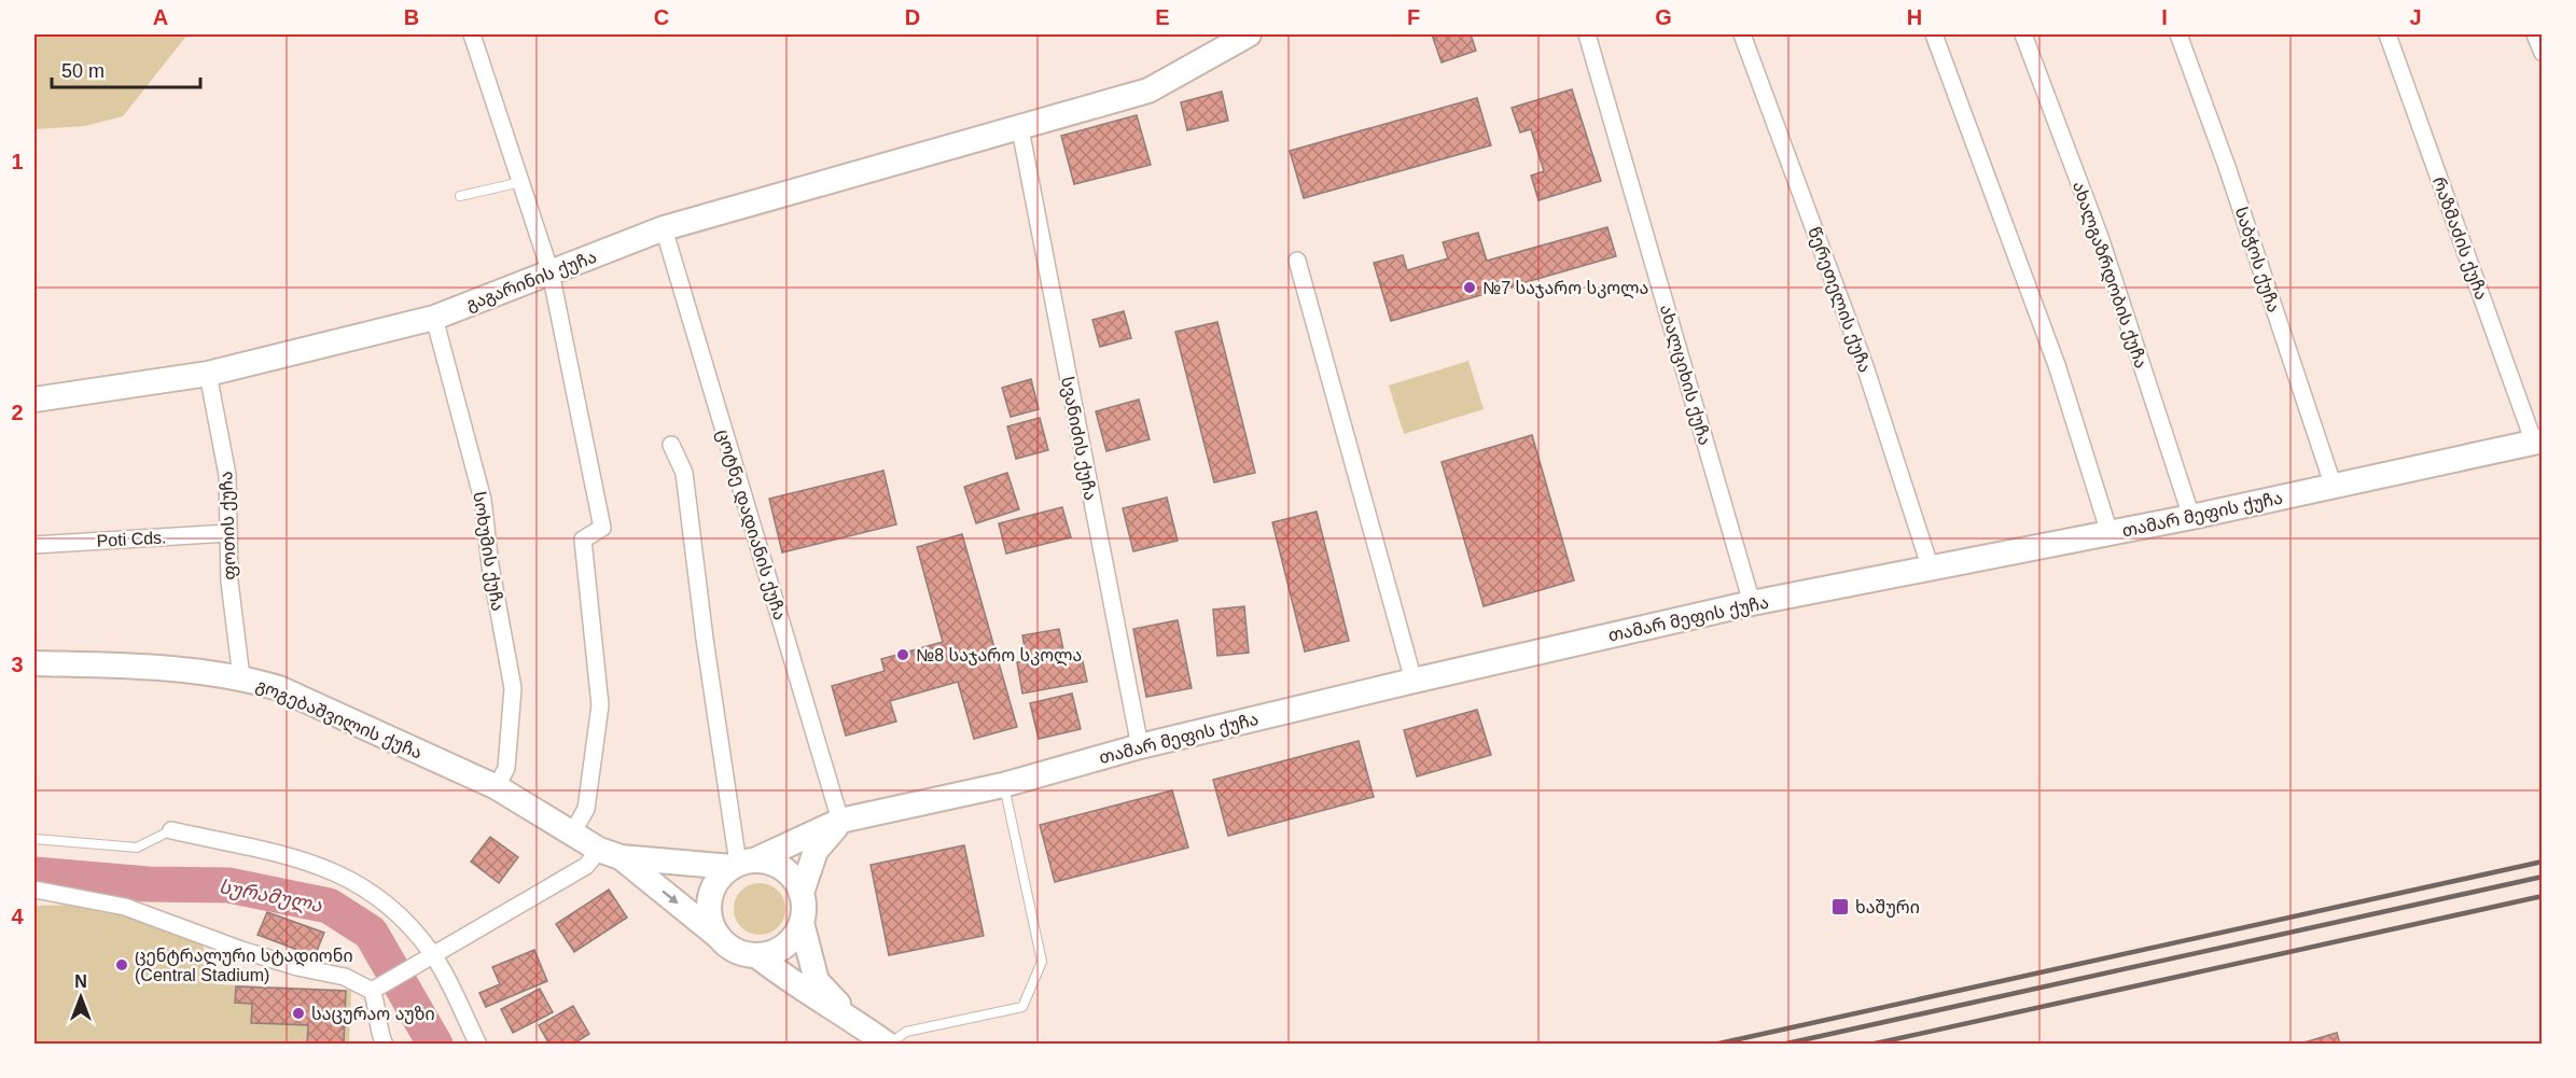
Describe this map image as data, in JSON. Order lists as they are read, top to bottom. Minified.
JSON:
{"streets":{"street":["რაზმაძის ქუჩა","საბჭოს ქუჩა","ახალგაზრდობის ქუჩა","გაგარინის ქუჩა","წერეთელის ქუჩა","ახალციხის ქუჩა","სვანიძის ქუჩა","თამარ მეფის ქუჩა","ცოტნე დადიანის ქუჩა","ფოთის ქუჩა","Poti Cds.","სოხუმის ქუჩა","გოგებაშვილის ქუჩა"]},"crossings":[["რაზმაძის ქუჩა","თამარ მეფის ქუჩა"],["საბჭოს ქუჩა","თამარ მეფის ქუჩა"],["ახალგაზრდობის ქუჩა","თამარ მეფის ქუჩა"],["გაგარინის ქუჩა","სვანიძის ქუჩა"],["გაგარინის ქუჩა","ცოტნე დადიანის ქუჩა"],["გაგარინის ქუჩა","ფოთის ქუჩა"],["გაგარინის ქუჩა","სოხუმის ქუჩა"],["წერეთელის ქუჩა","თამარ მეფის ქუჩა"],["ახალციხის ქუჩა","თამარ მეფის ქუჩა"],["სვანიძის ქუჩა","თამარ მეფის ქუჩა"],["თამარ მეფის ქუჩა","ცოტნე დადიანის ქუჩა"],["თამარ მეფის ქუჩა","გოგებაშვილის ქუჩა"],["ფოთის ქუჩა","Poti Cds."],["ფოთის ქუჩა","გოგებაშვილის ქუჩა"],["სოხუმის ქუჩა","გოგებაშვილის ქუჩა"]],"water":["სურამულა"],"places":{"other":["№7 საჯარო სკოლა","№8 საჯარო სკოლა","ცენტრალური სტადიონი (Central Stadium)","საცურაო აუზი"],"transit":["ხაშური"]},"scale_bar":"50 m","north":"top","grid":{"columns":["A","B","C","D","E","F","G","H","I","J"],"rows":["1","2","3","4"]}}
